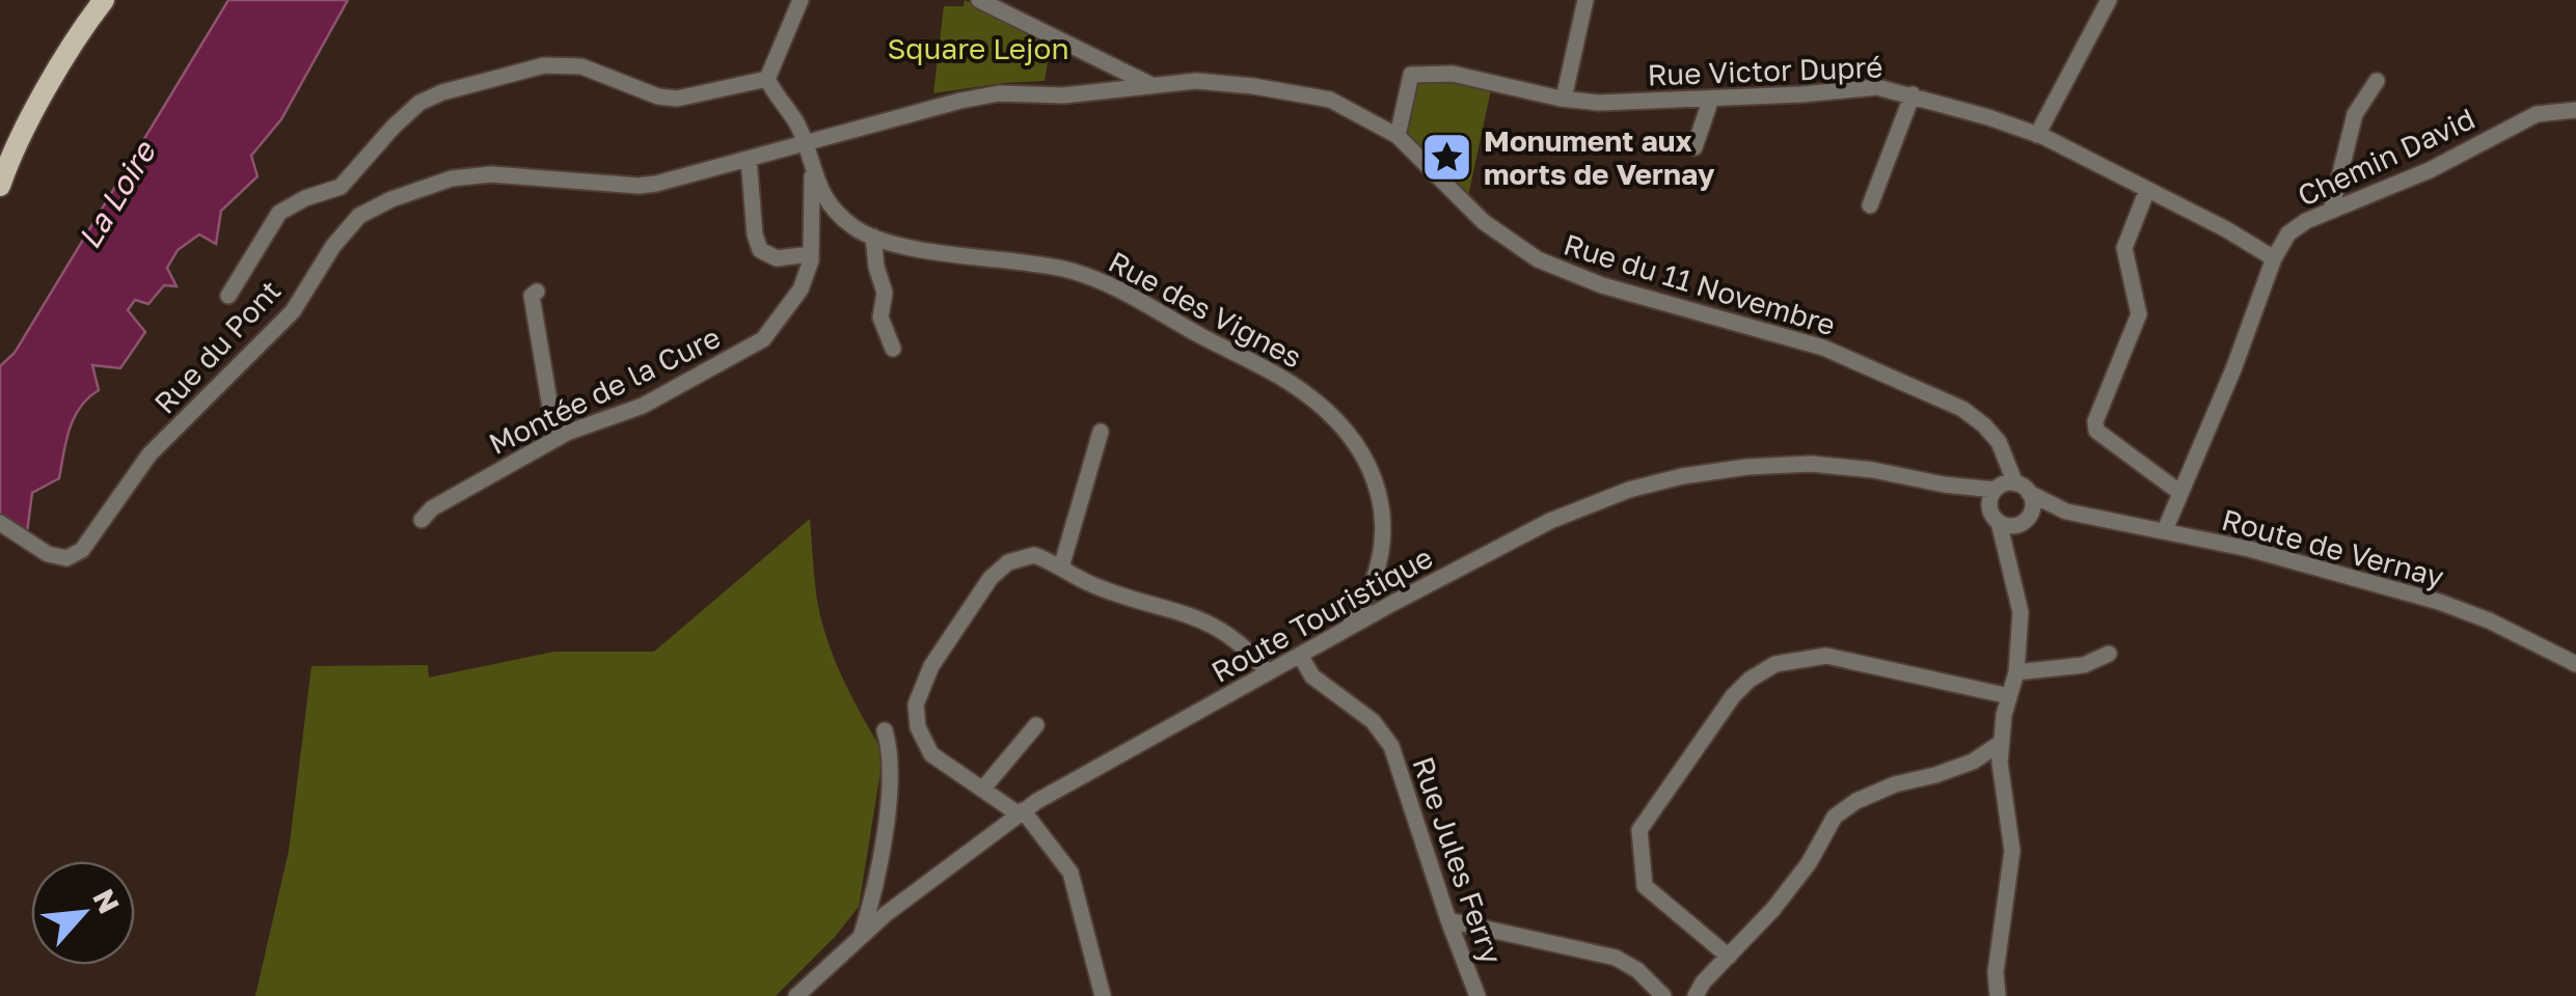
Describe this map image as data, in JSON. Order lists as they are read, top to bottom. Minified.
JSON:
{"streets":{"street":["Rue Victor Dupré","Chemin David","Rue du 11 Novembre","Rue des Vignes","Rue du Pont","Montée de la Cure","Route de Vernay","Route Touristique","Rue Jules Ferry"]},"crossings":[["Rue Victor Dupré","Chemin David"],["Rue Victor Dupré","Rue du 11 Novembre"],["Chemin David","Route de Vernay"],["Rue du 11 Novembre","Rue des Vignes"],["Rue du 11 Novembre","Rue du Pont"],["Rue du 11 Novembre","Route de Vernay"],["Rue du 11 Novembre","Route Touristique"],["Rue des Vignes","Rue du Pont"],["Rue des Vignes","Montée de la Cure"],["Rue des Vignes","Route Touristique"],["Route de Vernay","Route Touristique"],["Route Touristique","Rue Jules Ferry"]],"water":["La Loire"],"parks":["Square Lejon"],"places":{"place":["Monument aux morts de Vernay"]},"north":"top right"}
